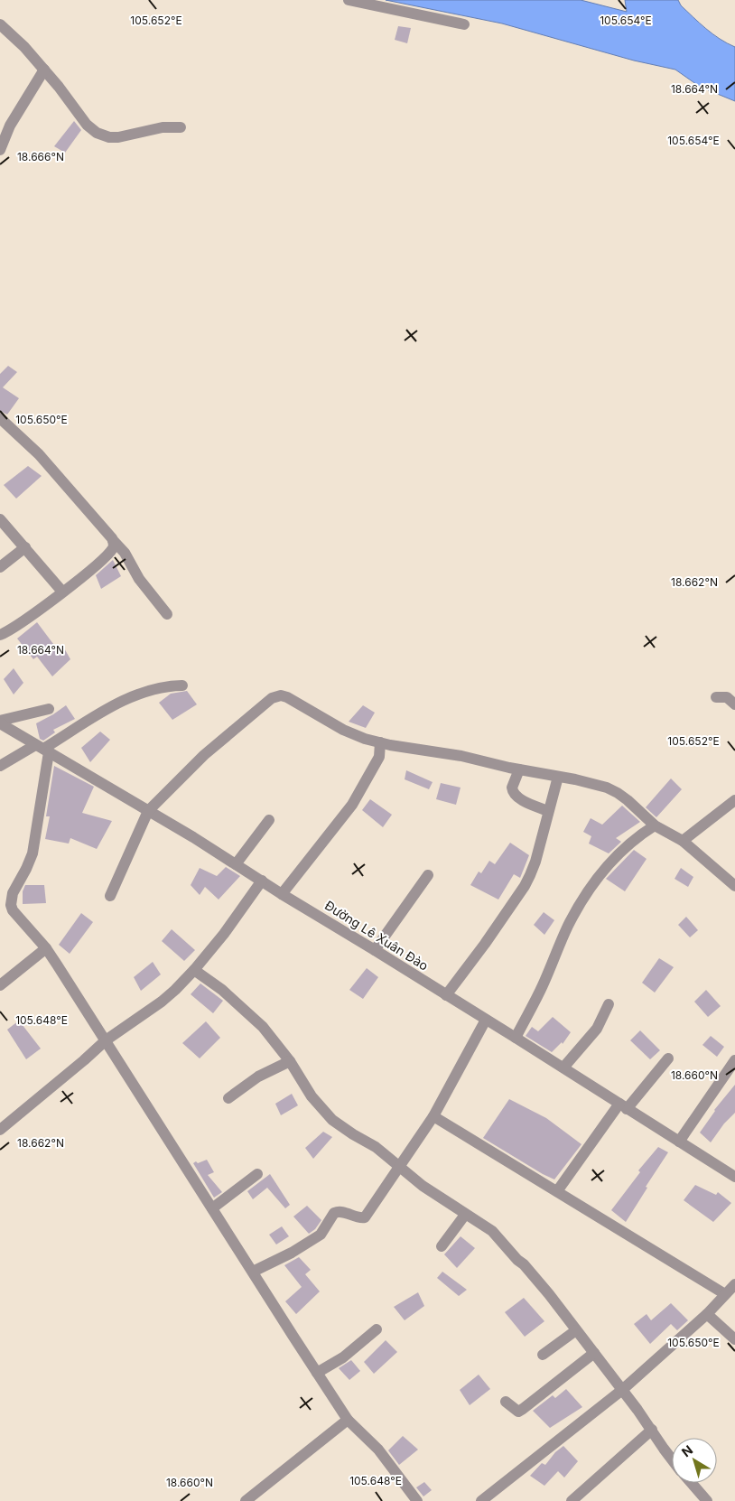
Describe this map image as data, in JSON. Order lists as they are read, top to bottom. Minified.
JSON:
{"streets":{"street":["Đường Lê Xuân Đào"]},"north":"top left","coordinates":["105.652°E","105.654°E","18.664°N","18.666°N","105.650°E","18.662°N","105.648°E","18.660°N"]}
